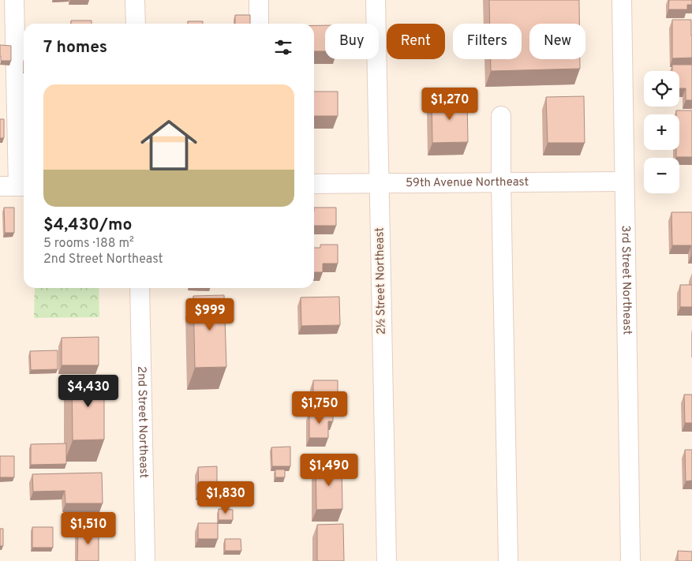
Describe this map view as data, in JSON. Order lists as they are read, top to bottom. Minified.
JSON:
{"streets":{"street":["59th Avenue Northeast","2½ Street Northeast","3rd Street Northeast","2nd Street Northeast"]},"crossings":[["59th Avenue Northeast","2½ Street Northeast"],["59th Avenue Northeast","3rd Street Northeast"]],"page":{"chip":["Buy","Rent","Filters","New"],"heading":"7 homes","map_buttons":["+","−"],"list":[{"name":"$4,430/mo","note":"5 rooms · 188 m² · 2nd Street Northeast"}],"price":["$1,270","$999","$4,430","$1,750","$1,490","$1,830","$1,510"]}}
